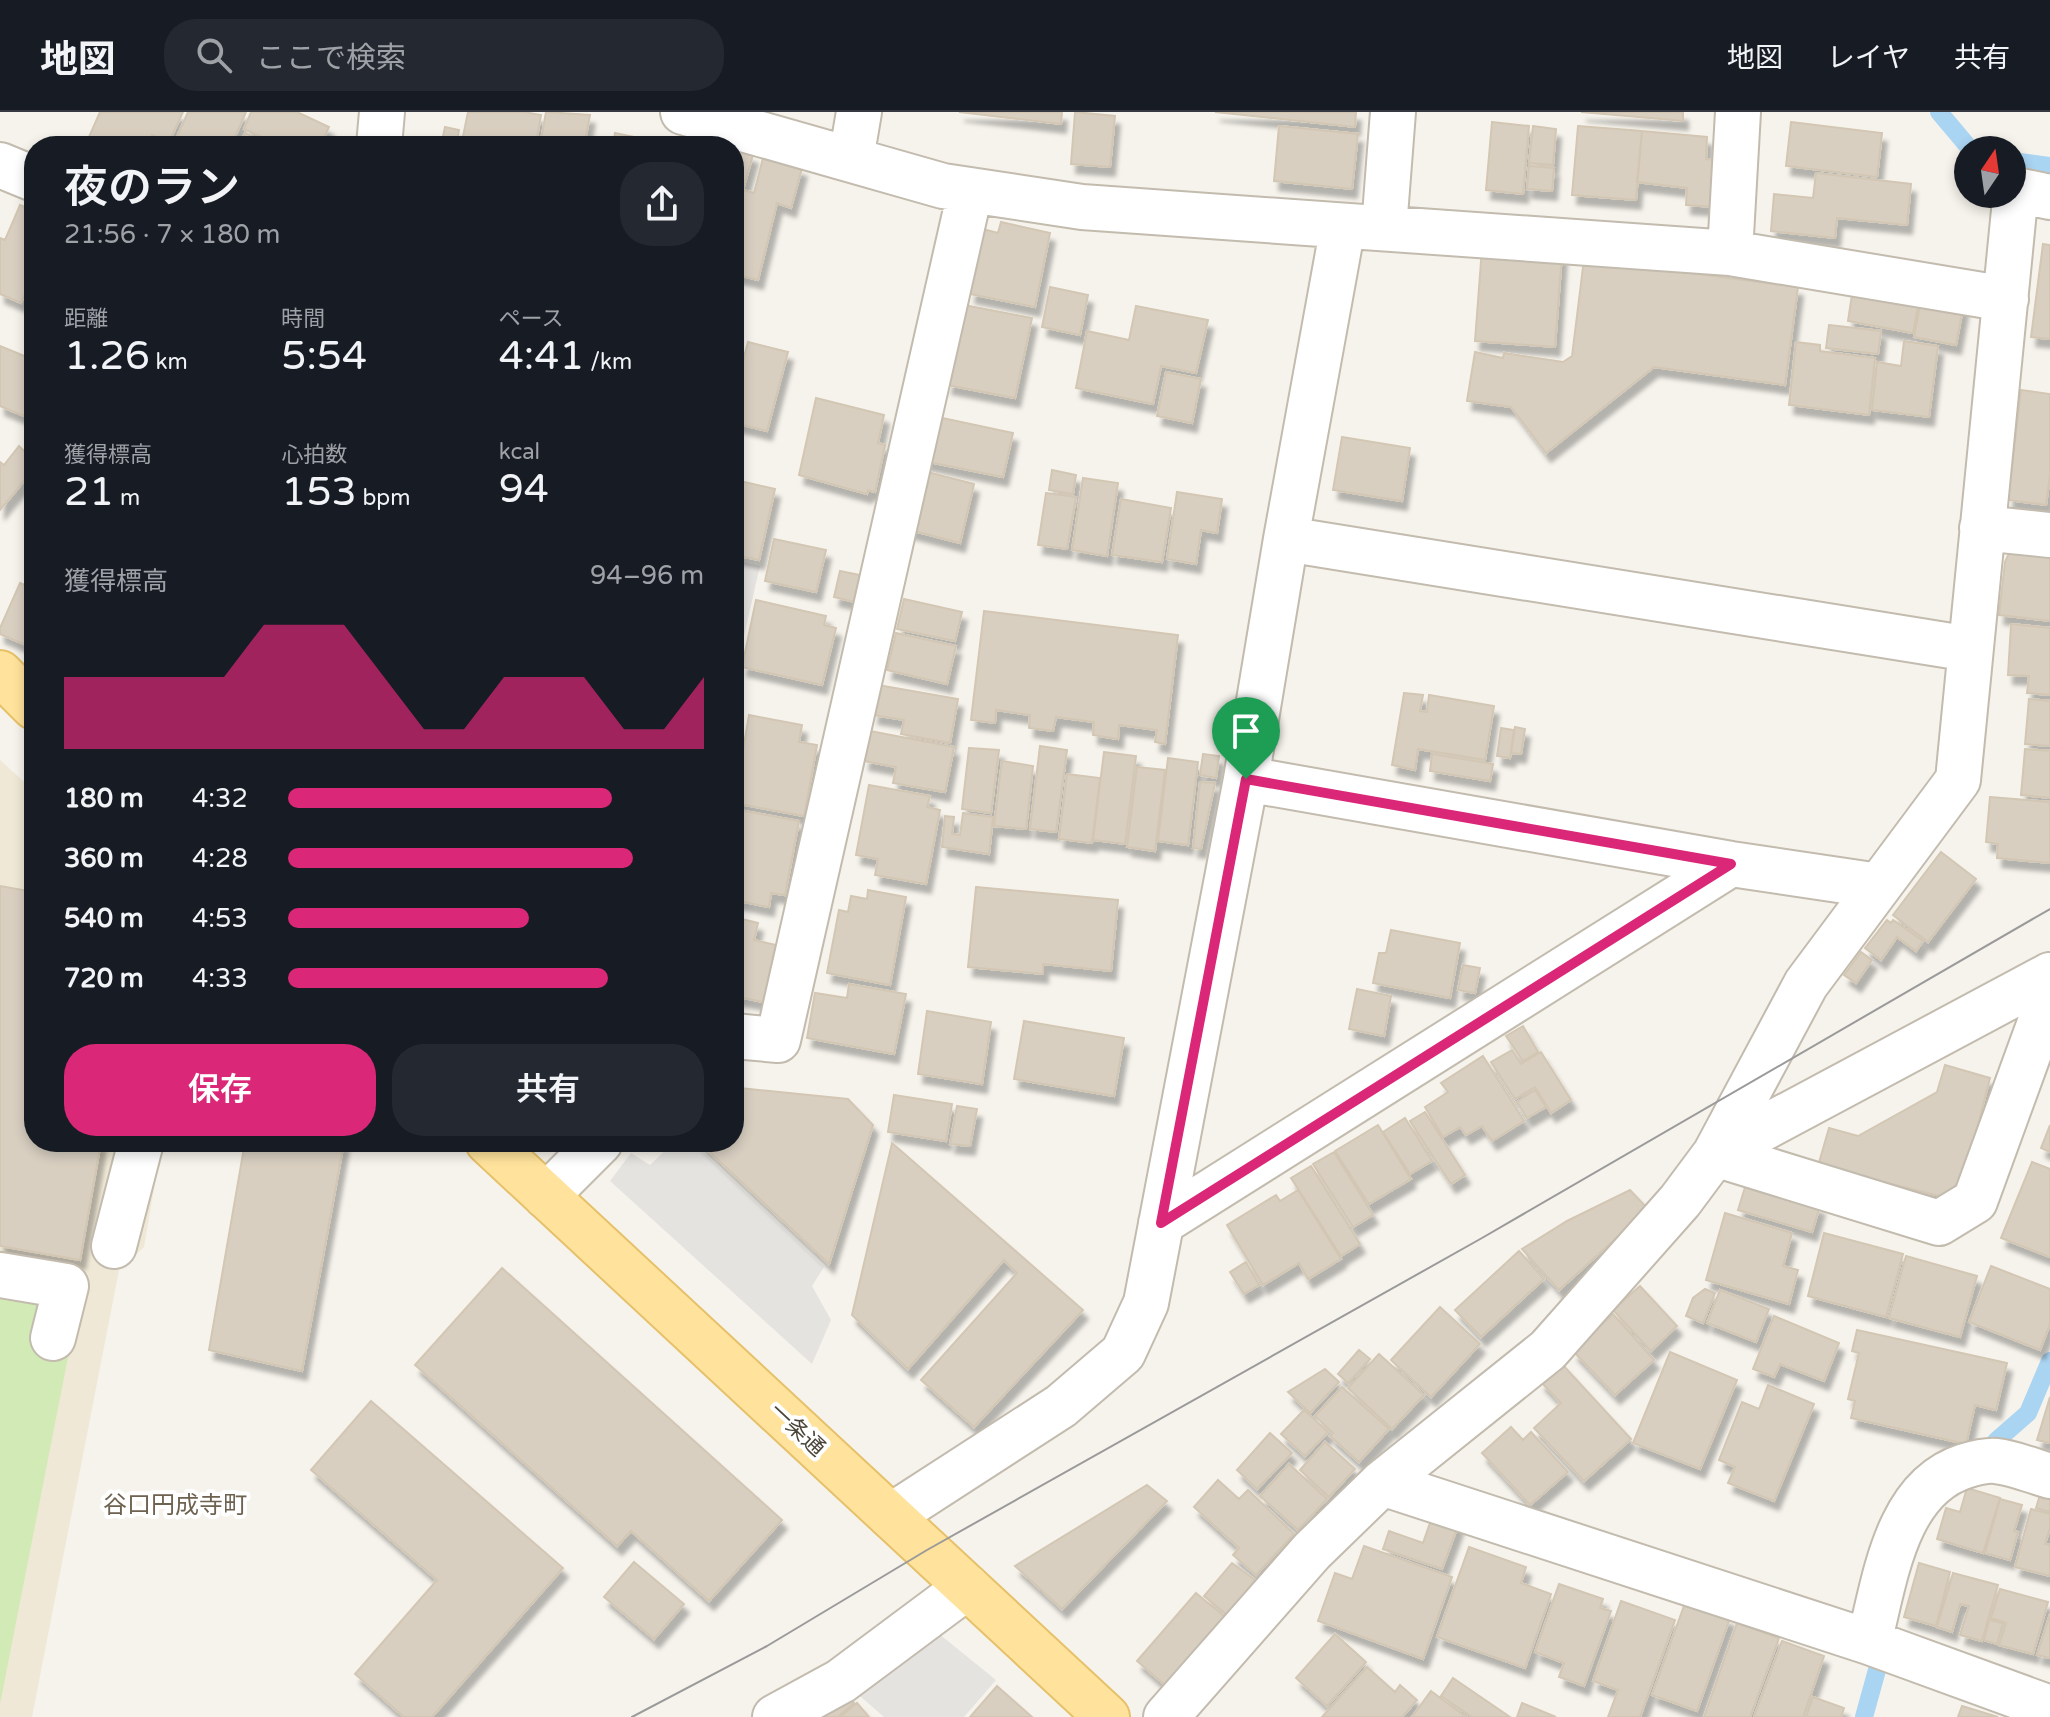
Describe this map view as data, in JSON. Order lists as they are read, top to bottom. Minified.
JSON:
{"streets":{"main road":["一条通"]},"districts":["谷口円成寺町"],"north":"top","page":{"header":"地図","search":"ここで検索","nav":["地図","レイヤ","共有"],"heading":["夜のラン","21:56 · 7 × 180 m"],"stats":[["距離","1.26 km"],["時間","5:54"],["ペース","4:41 /km"],["獲得標高","21 m"],["心拍数","153 bpm"],["kcal","94"]],"chart":["獲得標高","94–96 m"],"list":[{"name":"180 m","note":"4:32"},{"name":"360 m","note":"4:28"},{"name":"540 m","note":"4:53"},{"name":"720 m","note":"4:33"}],"buttons":["保存","共有"]}}
